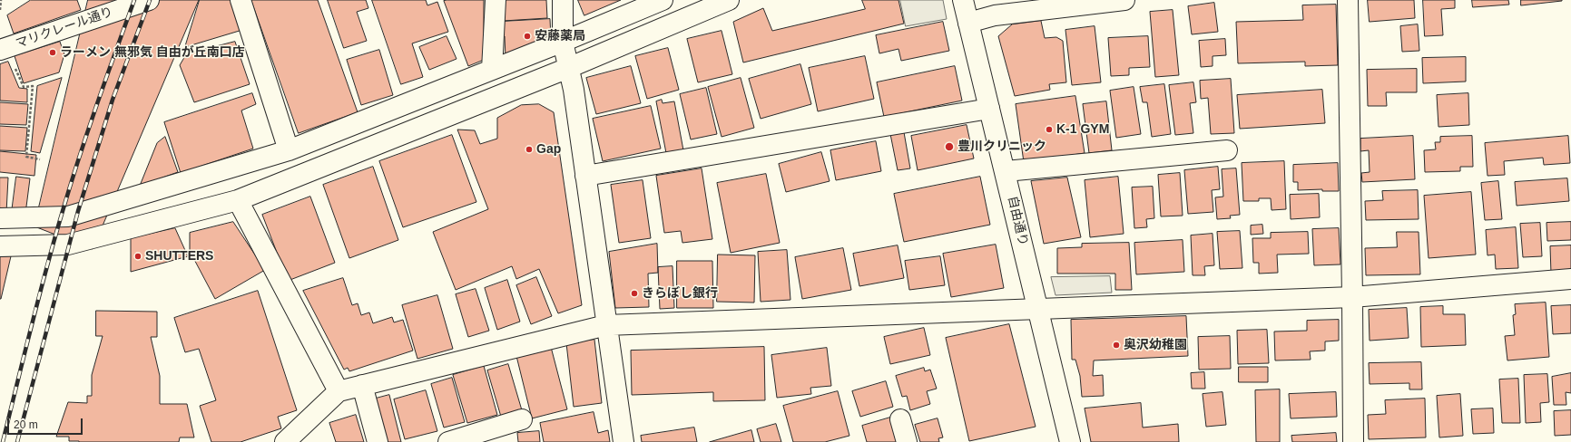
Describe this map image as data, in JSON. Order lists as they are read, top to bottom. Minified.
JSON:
{"streets":{"street":["マリクレール通り","自由通り"]},"places":["安藤薬局","ラーメン 無邪気 自由が丘南口店","K-1 GYM","豊川クリニック","Gap","SHUTTERS","きらぼし銀行","奥沢幼稚園"],"scale_bar":"20 m"}
